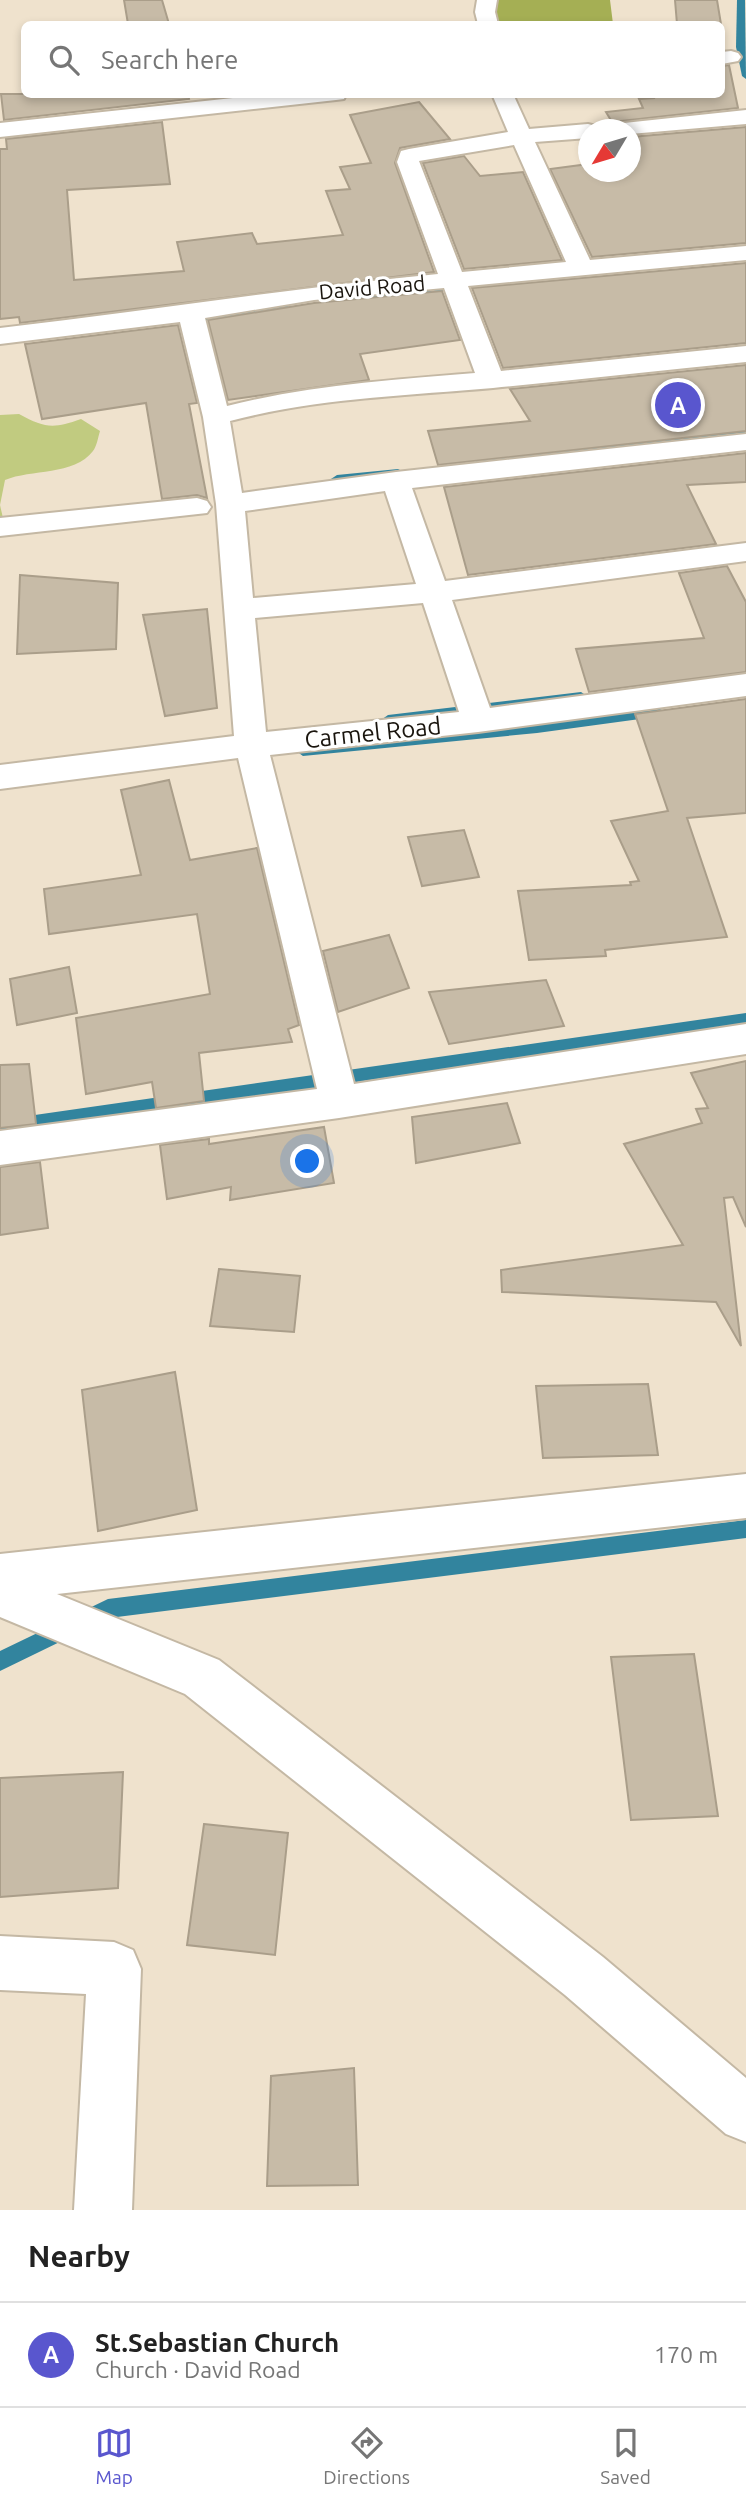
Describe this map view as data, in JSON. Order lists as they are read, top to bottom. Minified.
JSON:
{"streets":{"street":["David Road","Carmel Road"]},"north":"bottom left","page":{"search":"Search here","pins":"A","heading":"Nearby","list":[{"mark":"A","name":"St.Sebastian Church","note":"Church · David Road","value":"170 m"}],"nav":["Map","Directions","Saved"]}}
